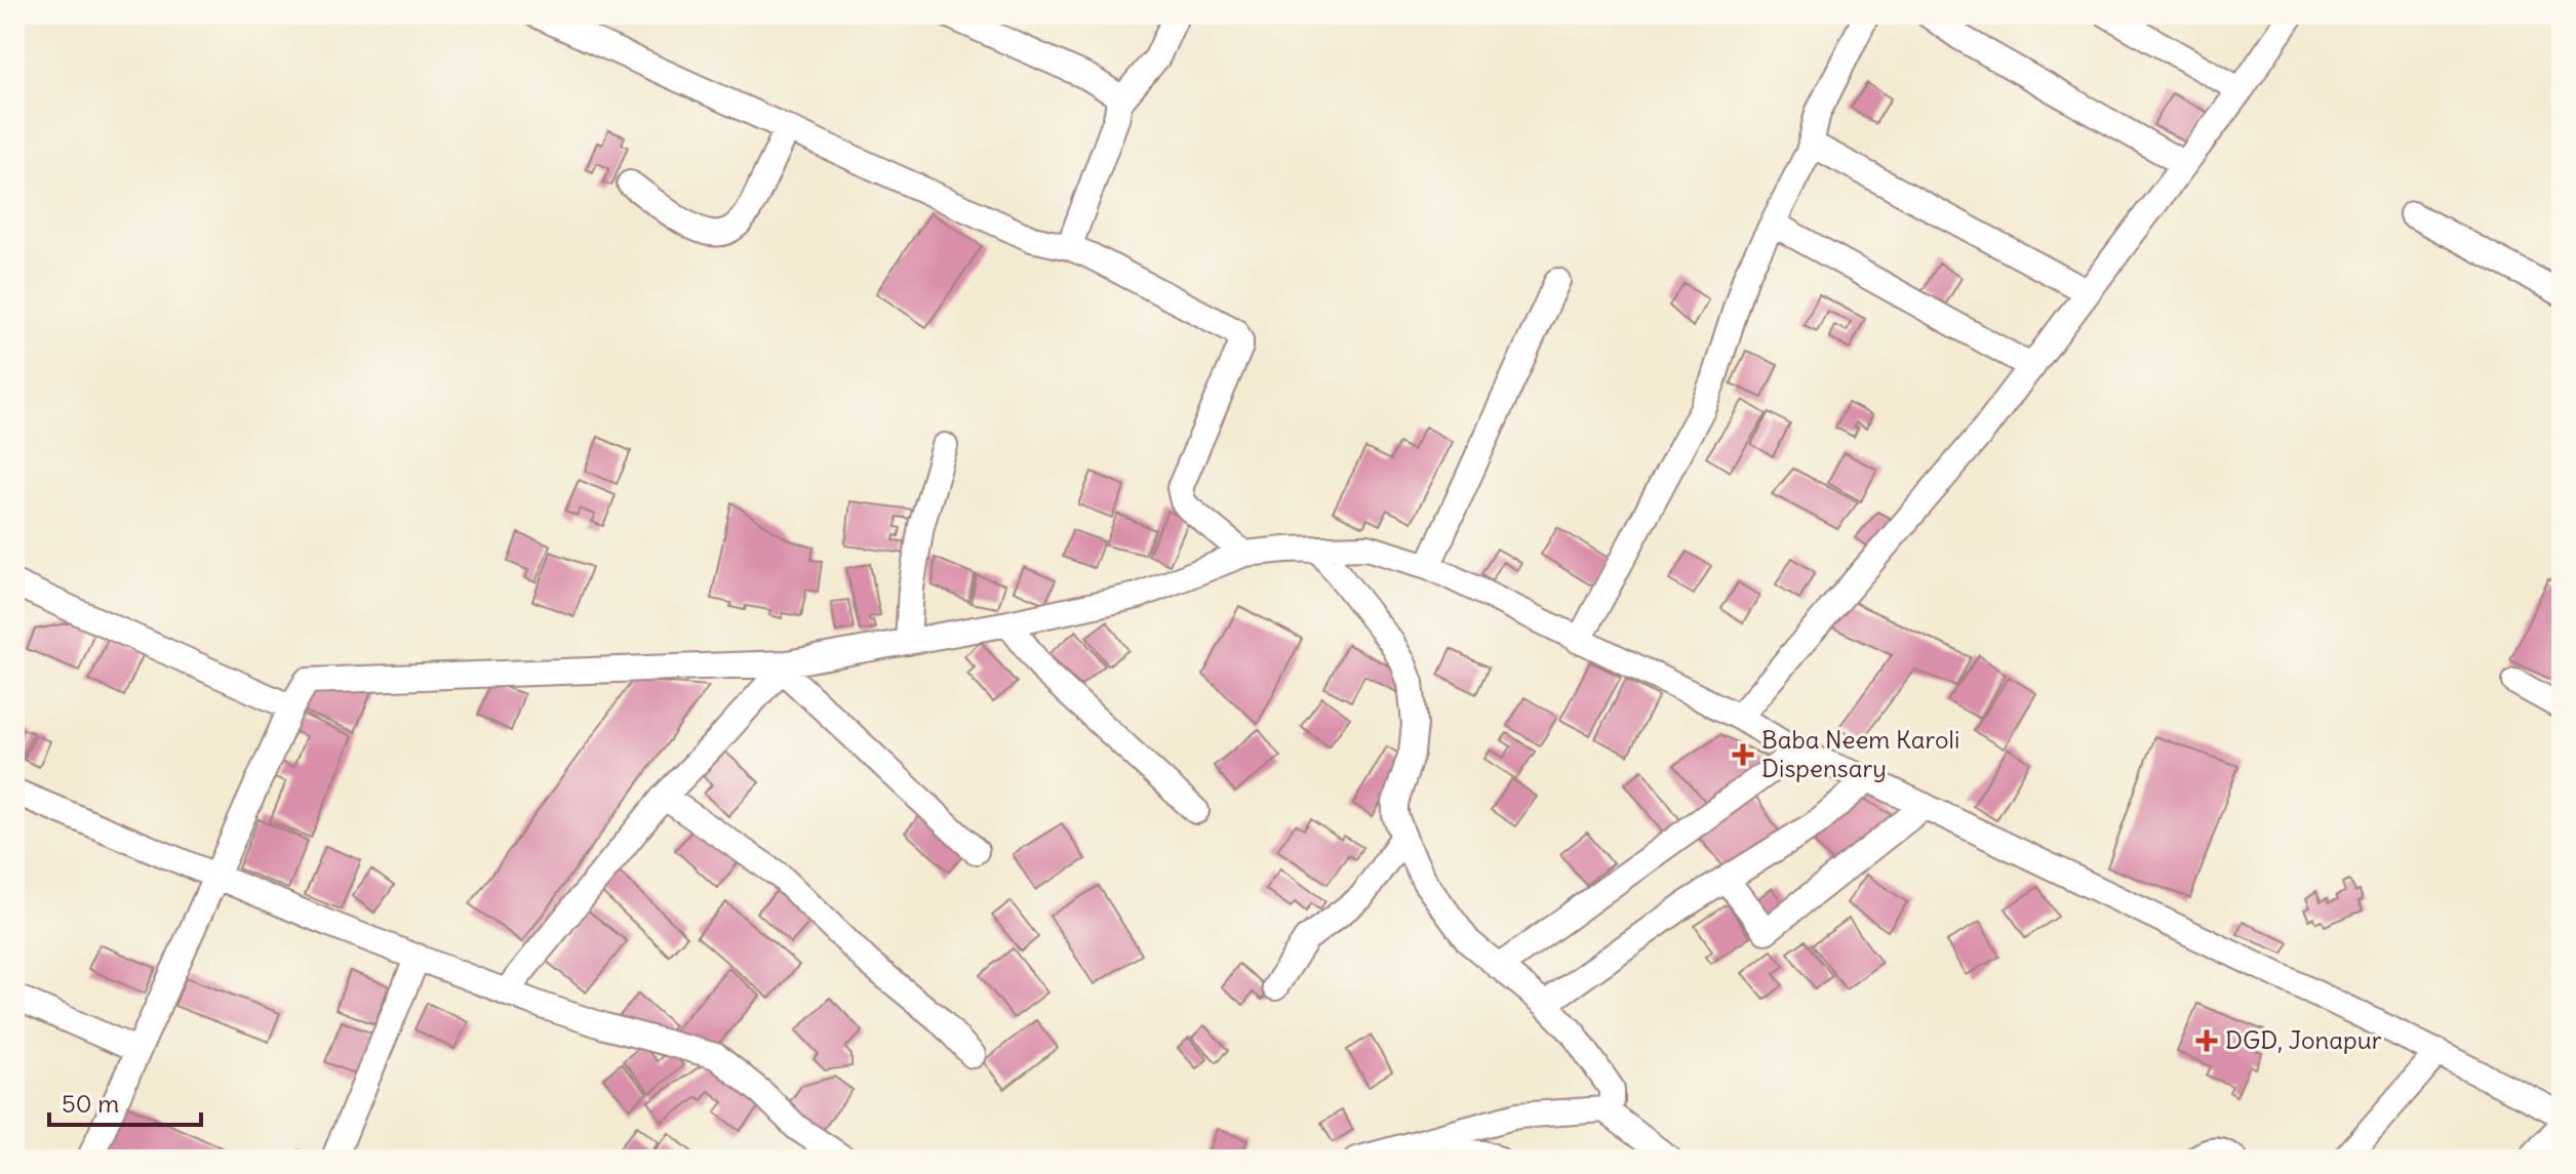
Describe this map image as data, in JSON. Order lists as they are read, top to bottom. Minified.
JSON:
{"places":{"health":["Baba Neem Karoli Dispensary","DGD, Jonapur"]},"scale_bar":"50 m"}
